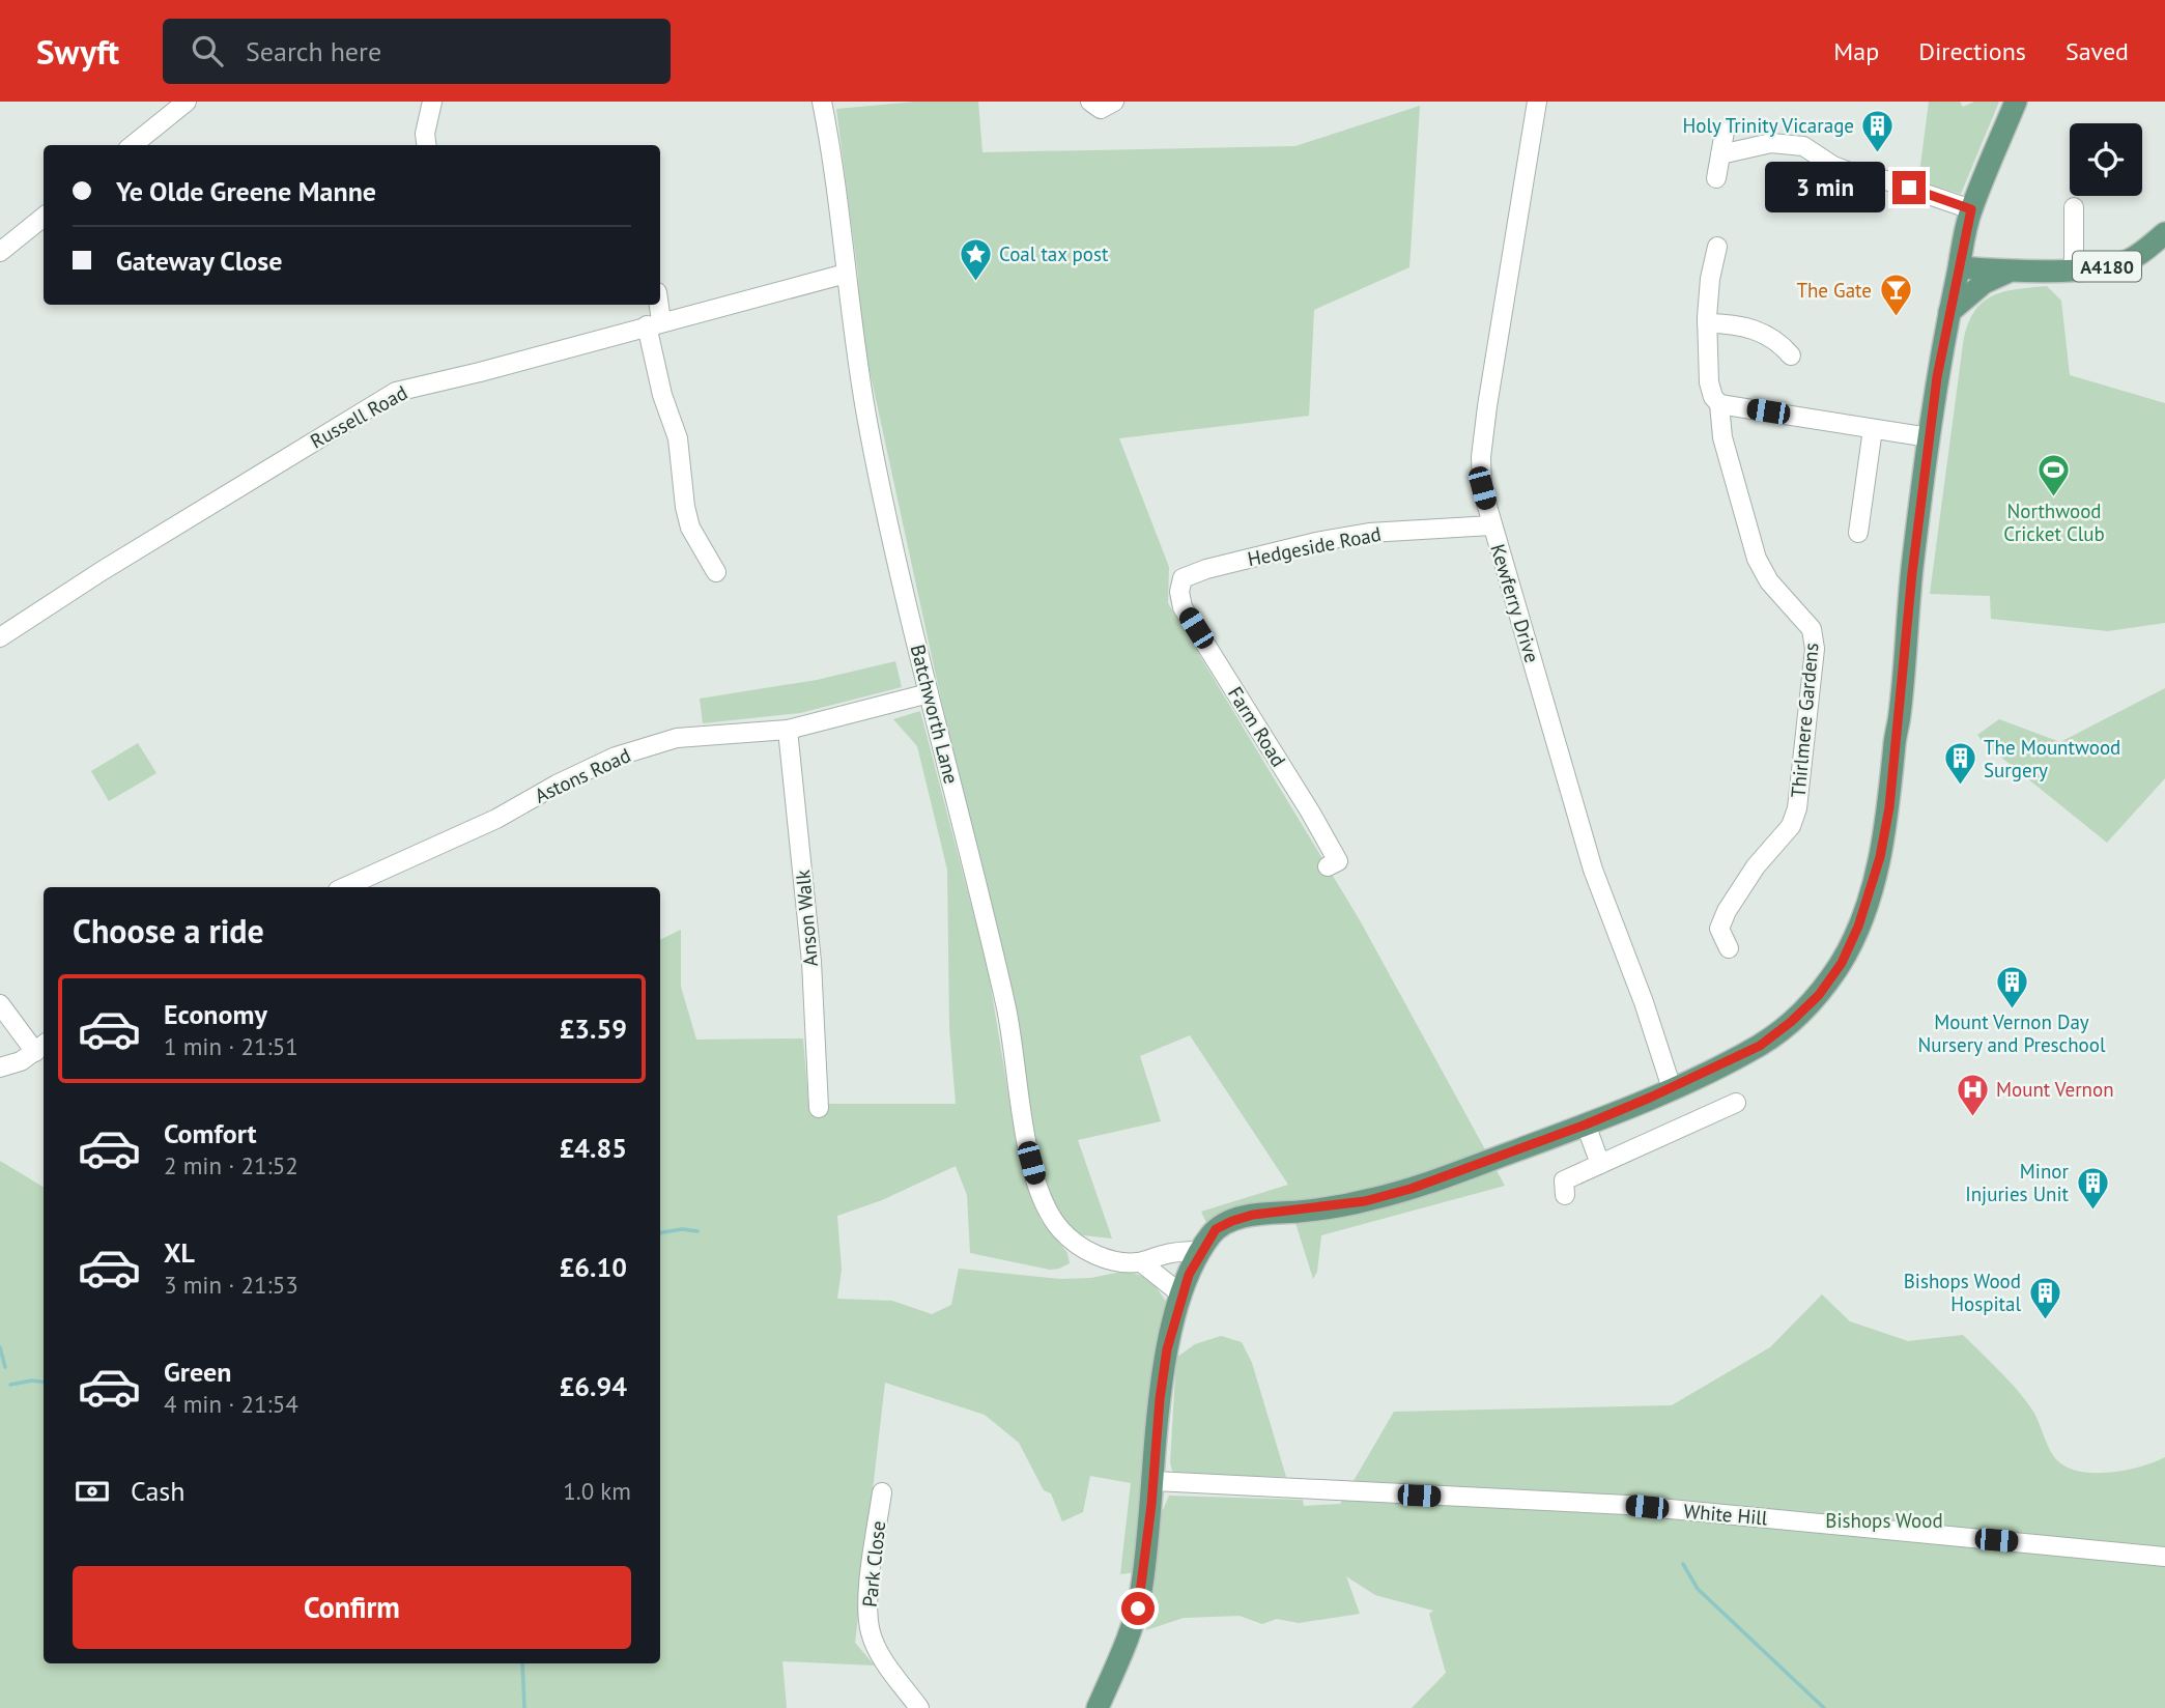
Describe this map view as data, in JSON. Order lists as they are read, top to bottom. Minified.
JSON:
{"streets":{"main road":["A4180"],"street":["Russell Road","Hedgeside Road","Kewferry Drive","Batchworth Lane","Thirlmere Gardens","Farm Road","Astons Road","Anson Walk","White Hill","Park Close"]},"crossings":[["Russell Road","Batchworth Lane"],["Hedgeside Road","Kewferry Drive"],["Hedgeside Road","Farm Road"],["Batchworth Lane","Astons Road"],["Astons Road","Anson Walk"]],"parks":["Bishops Wood"],"places":{"building":["Holy Trinity Vicarage","The Mountwood Surgery","Mount Vernon Day Nursery and Preschool","Minor Injuries Unit","Bishops Wood Hospital"],"place":["Coal tax post"],"bar":["The Gate"],"sports":["Northwood Cricket Club"],"hospital":["Mount Vernon"]},"page":{"header":"Swyft","search":"Search here","nav":["Map","Directions","Saved"],"banner":["Ye Olde Greene Manne","Gateway Close"],"bubble":"3 min","heading":"Choose a ride","list":[{"name":"Economy","note":"1 min · 21:51","value":"£3.59"},{"name":"Comfort","note":"2 min · 21:52","value":"£4.85"},{"name":"XL","note":"3 min · 21:53","value":"£6.10"},{"name":"Green","note":"4 min · 21:54","value":"£6.94"}],"pay":["Cash","1.0 km"],"buttons":"Confirm"}}
